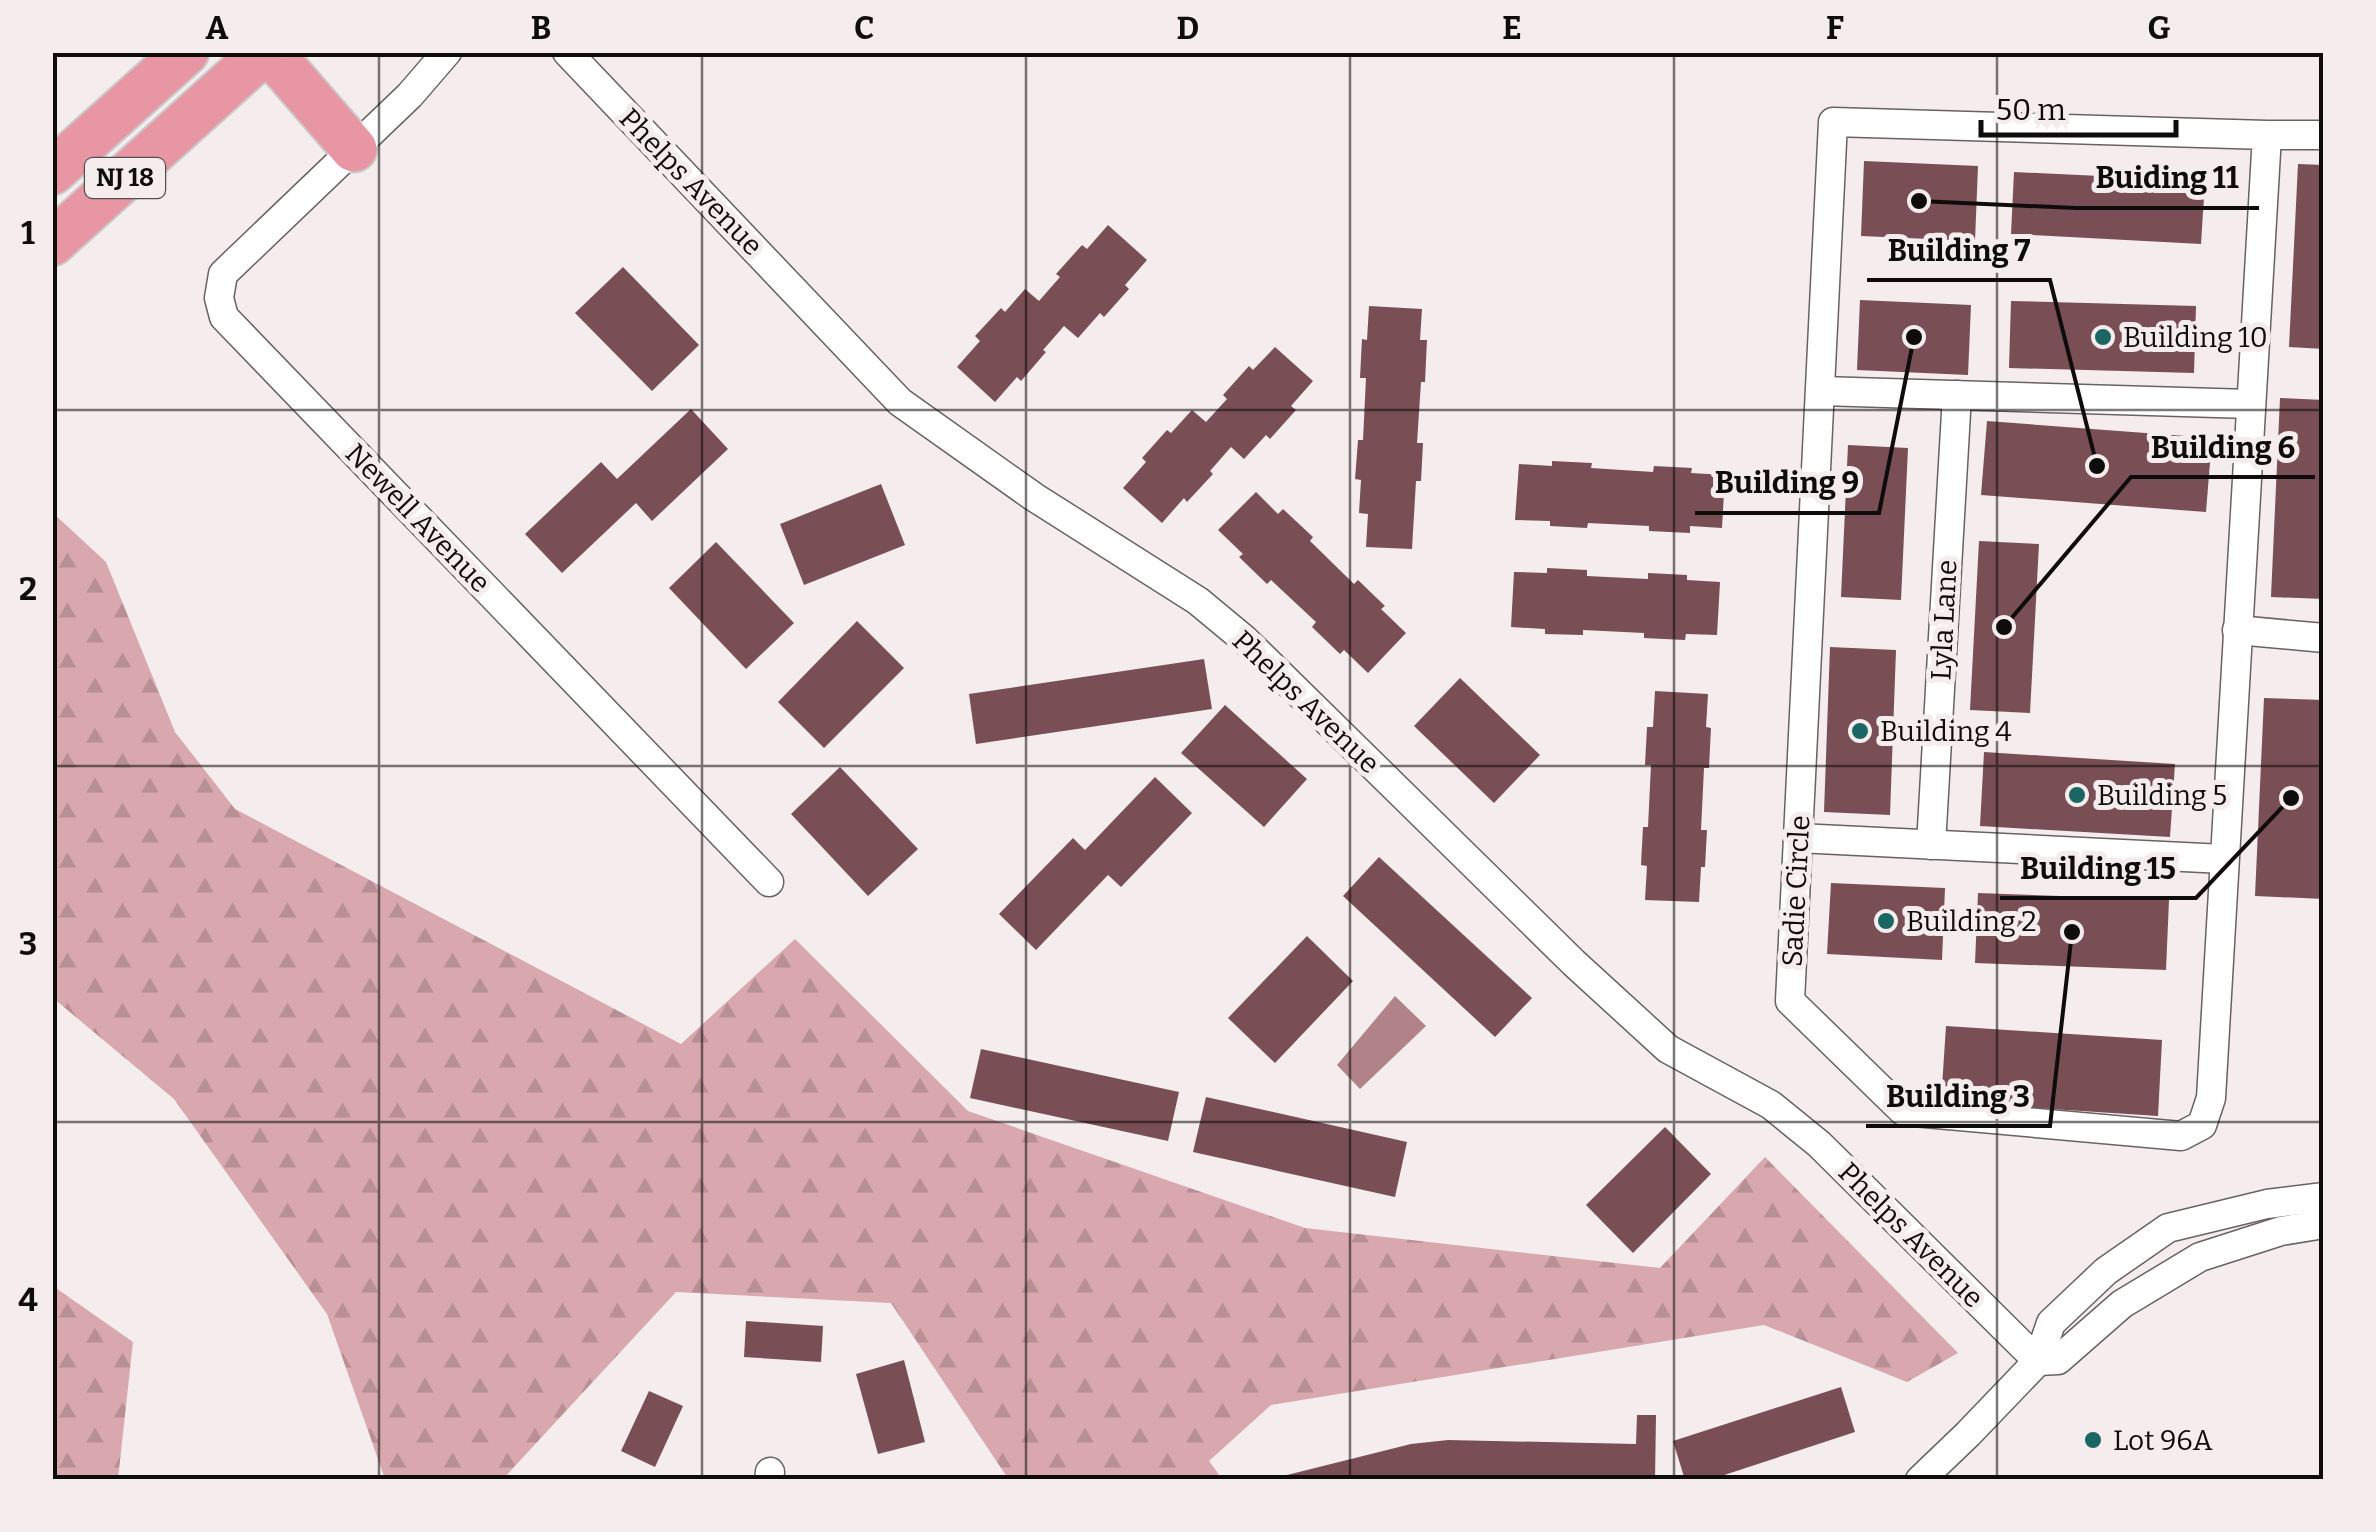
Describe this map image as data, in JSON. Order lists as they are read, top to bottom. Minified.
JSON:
{"streets":{"highway":["NJ 18"],"street":["Phelps Avenue","Newell Avenue","Lyla Lane","Sadie Circle"]},"places":["Buiding 11","Building 9","Building 10","Building 7","Building 6","Building 4","Building 5","Building 15","Building 2","Building 3","Lot 96A"],"scale_bar":"50 m","grid":{"columns":["A","B","C","D","E","F","G"],"rows":["1","2","3","4"]}}
